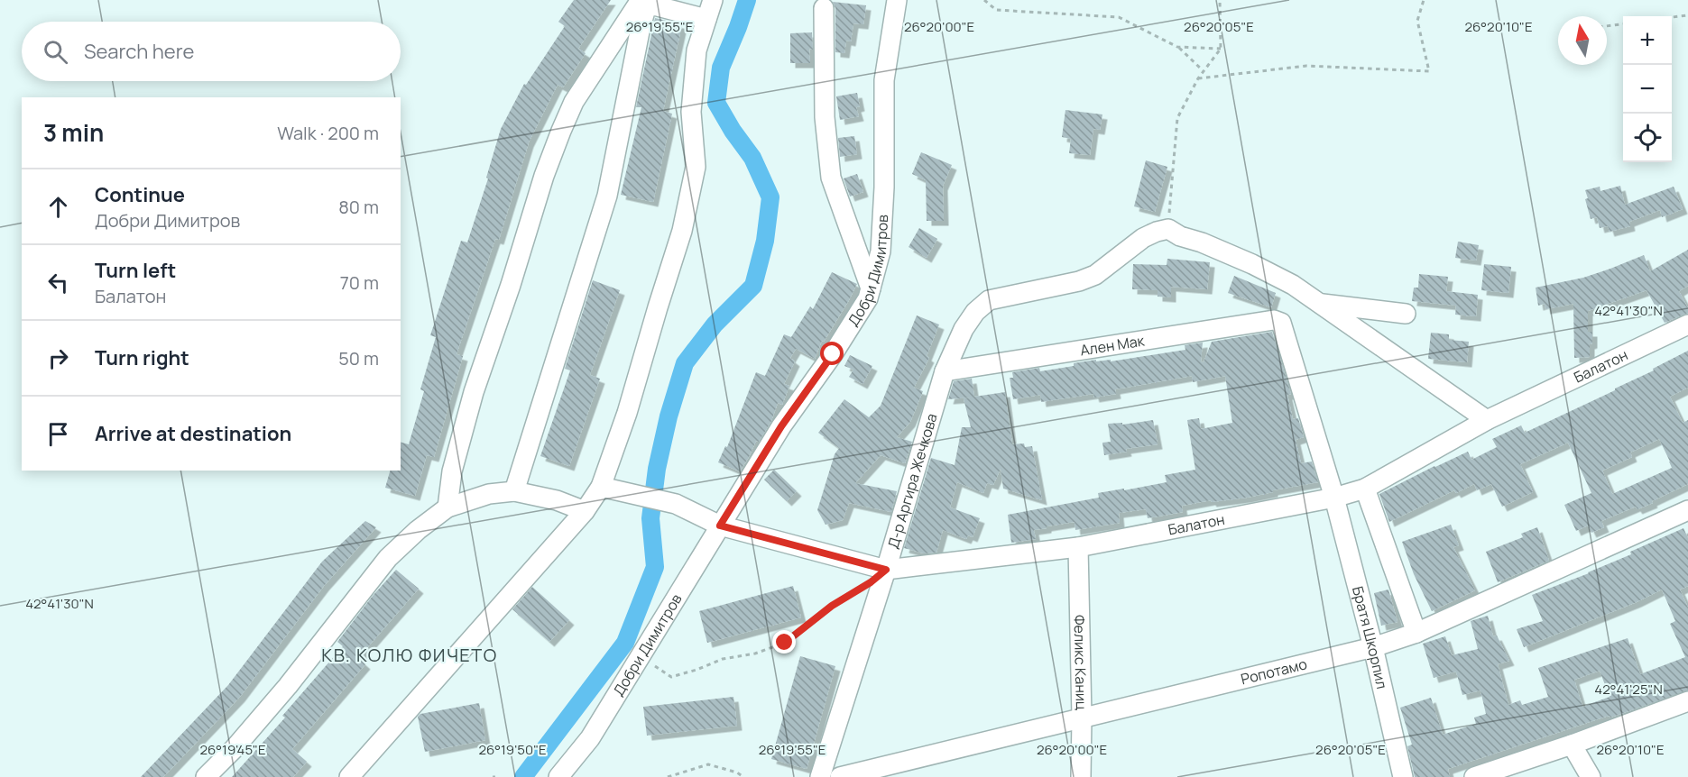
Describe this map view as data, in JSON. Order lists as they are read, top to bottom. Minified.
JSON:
{"streets":{"street":["Добри Димитров","Ален Мак","Балатон","Д-р Аргира Жечкова","Братя Шкорпил","Феликс Каниц","Ропотамо"]},"crossings":[["Добри Димитров","Балатон"],["Ален Мак","Д-р Аргира Жечкова"],["Ален Мак","Братя Шкорпил"],["Балатон","Д-р Аргира Жечкова"],["Балатон","Братя Шкорпил"],["Балатон","Феликс Каниц"],["Братя Шкорпил","Ропотамо"],["Феликс Каниц","Ропотамо"]],"districts":["КВ. КОЛЮ ФИЧЕТО"],"north":"top","page":{"map_buttons":["+","−"],"search":"Search here","heading":["3 min","Walk · 200 m"],"list":[["Continue","Добри Димитров","80 m"],["Turn left","Балатон","70 m"],["Turn right","50 m"],"Arrive at destination"]},"coordinates":["26°19'55\"E","26°20'00\"E","26°20'05\"E","26°20'10\"E","42°41'30\"N","42°41'25\"N","26°19'45\"E","26°19'50\"E"]}
